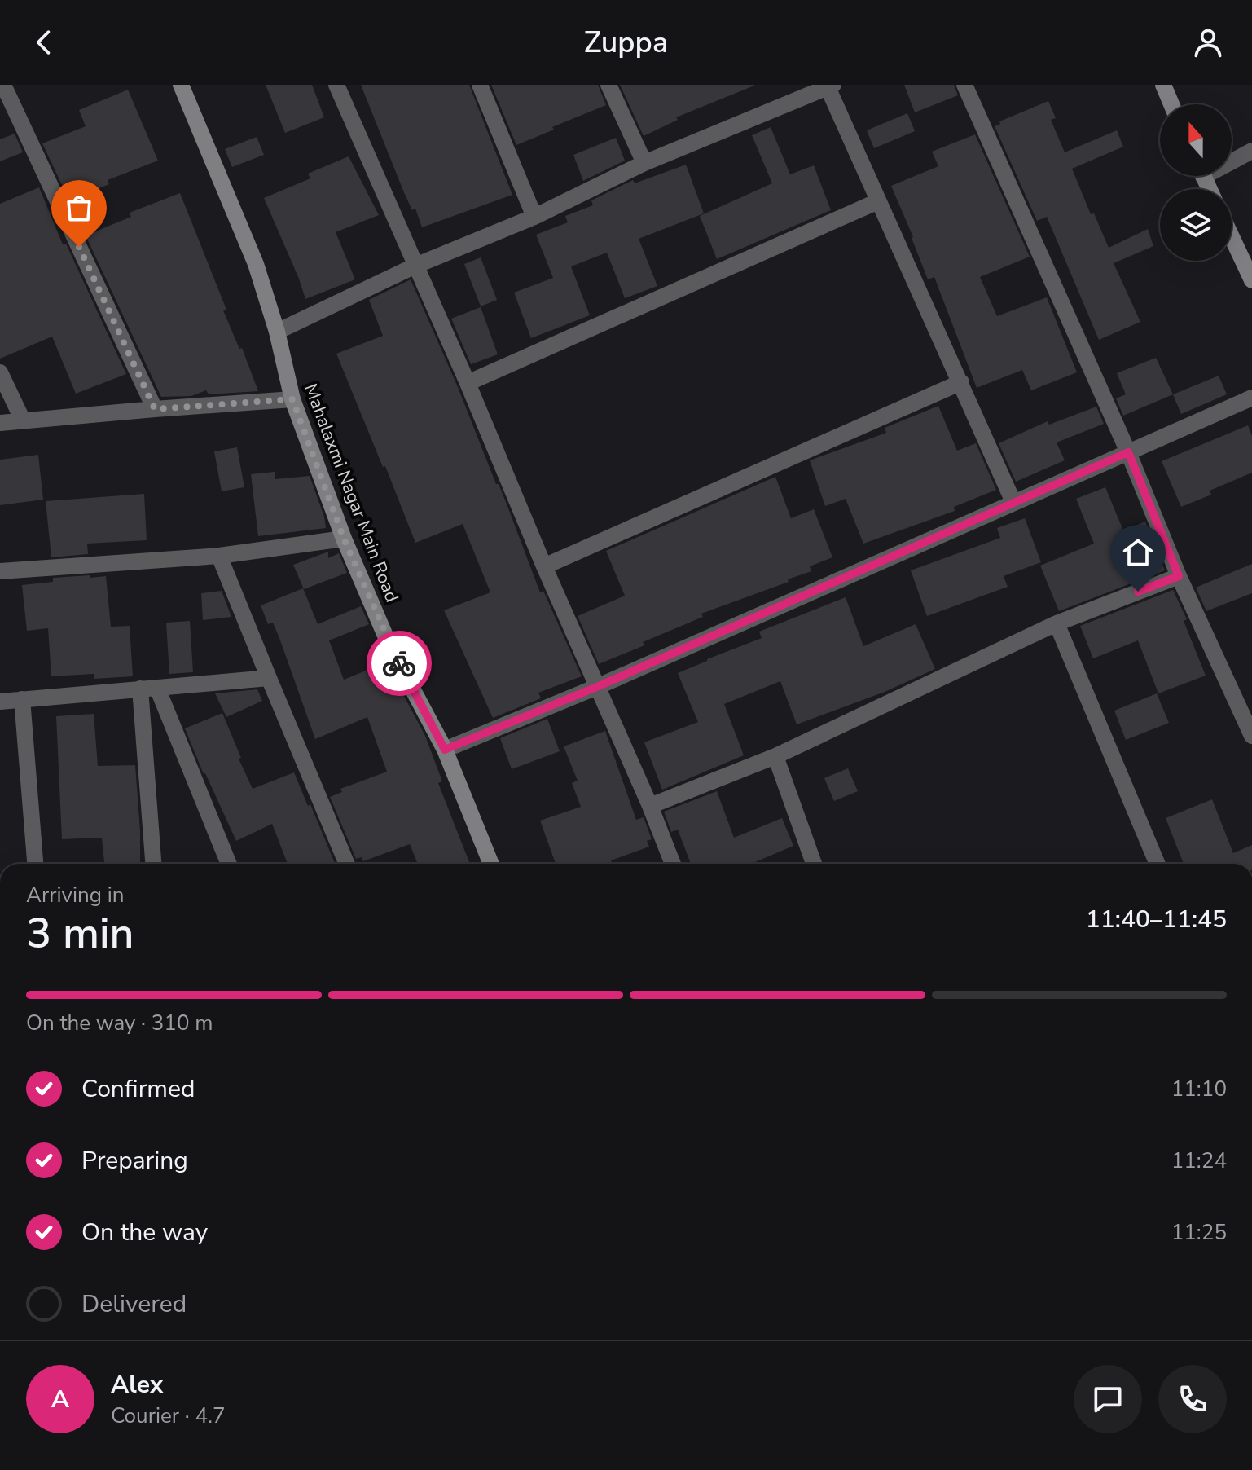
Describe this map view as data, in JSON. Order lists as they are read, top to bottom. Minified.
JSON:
{"streets":{"street":["Mahalaxmi Nagar Main Road"]},"north":"top","page":{"header":"Zuppa","heading":["3 min","Arriving in","11:40–11:45"],"panel":["Alex","Courier · 4.7"],"bar":"On the way · 310 m","list":[["Confirmed","11:10"],["Preparing","11:24"],["On the way","11:25"],"Delivered"],"round":"A"}}
